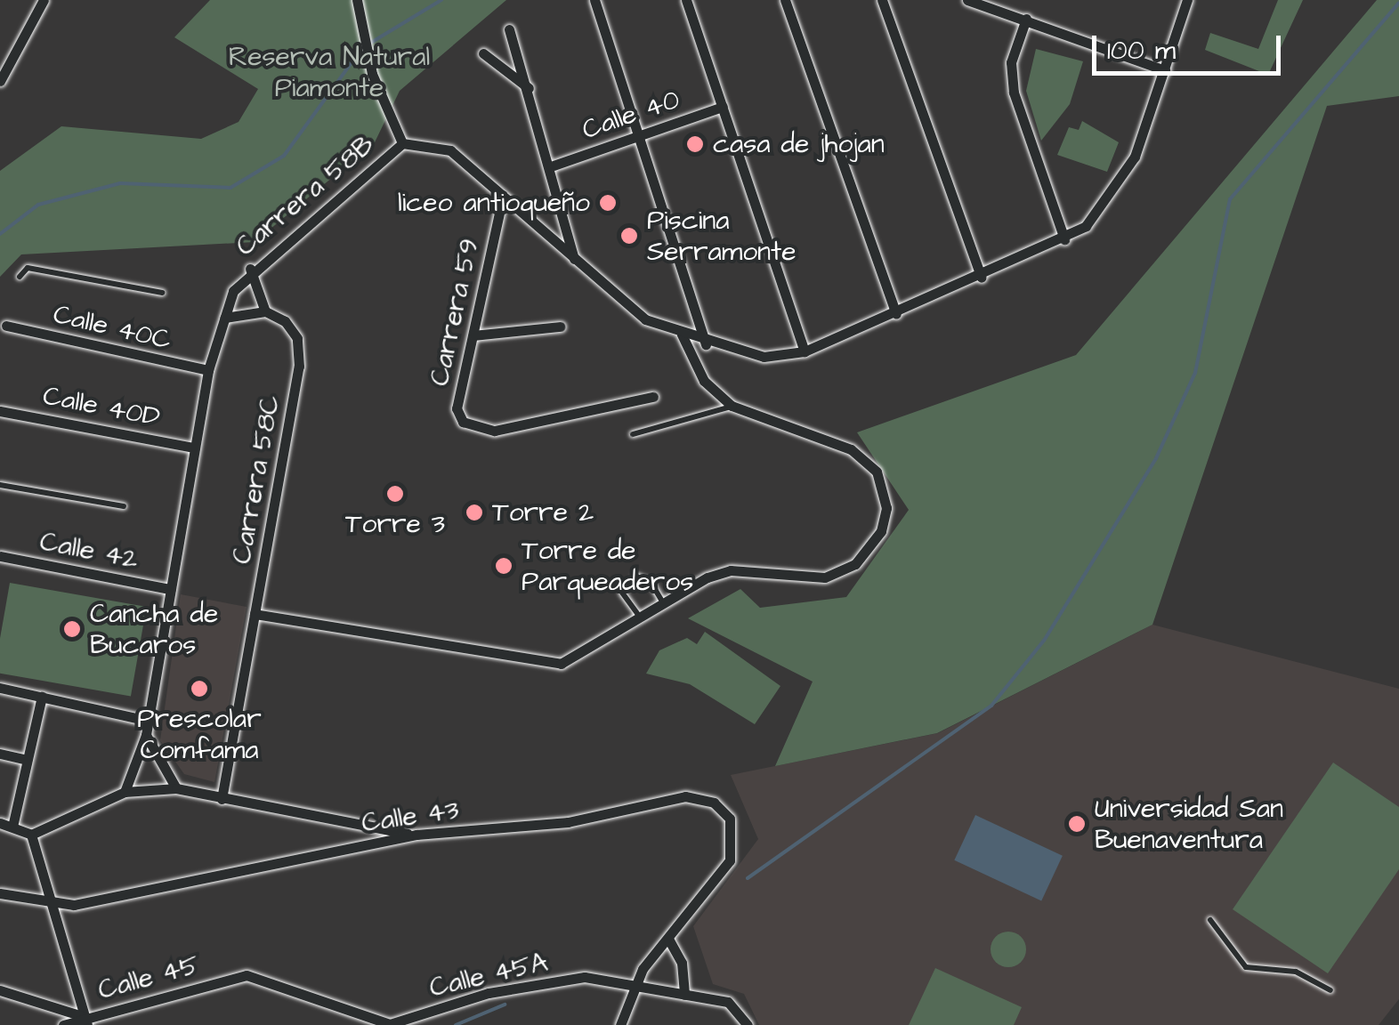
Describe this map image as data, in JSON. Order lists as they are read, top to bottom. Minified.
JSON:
{"streets":{"street":["Calle 40","Carrera 58B","Carrera 59","Calle 40C","Calle 40D","Carrera 58C","Calle 42","Calle 43","Calle 45A","Calle 45"]},"crossings":[["Carrera 58B","Carrera 59"],["Carrera 58B","Calle 40C"],["Carrera 58B","Calle 40D"],["Carrera 58B","Calle 42"],["Calle 45A","Calle 45"]],"parks":["Reserva Natural Piamonte"],"places":["casa de jhojan","liceo antioqueño","Piscina Serramonte","Torre 3","Torre 2","Torre de Parqueaderos","Cancha de Bucaros","Prescolar Comfama","Universidad San Buenaventura"],"scale_bar":"100 m"}
